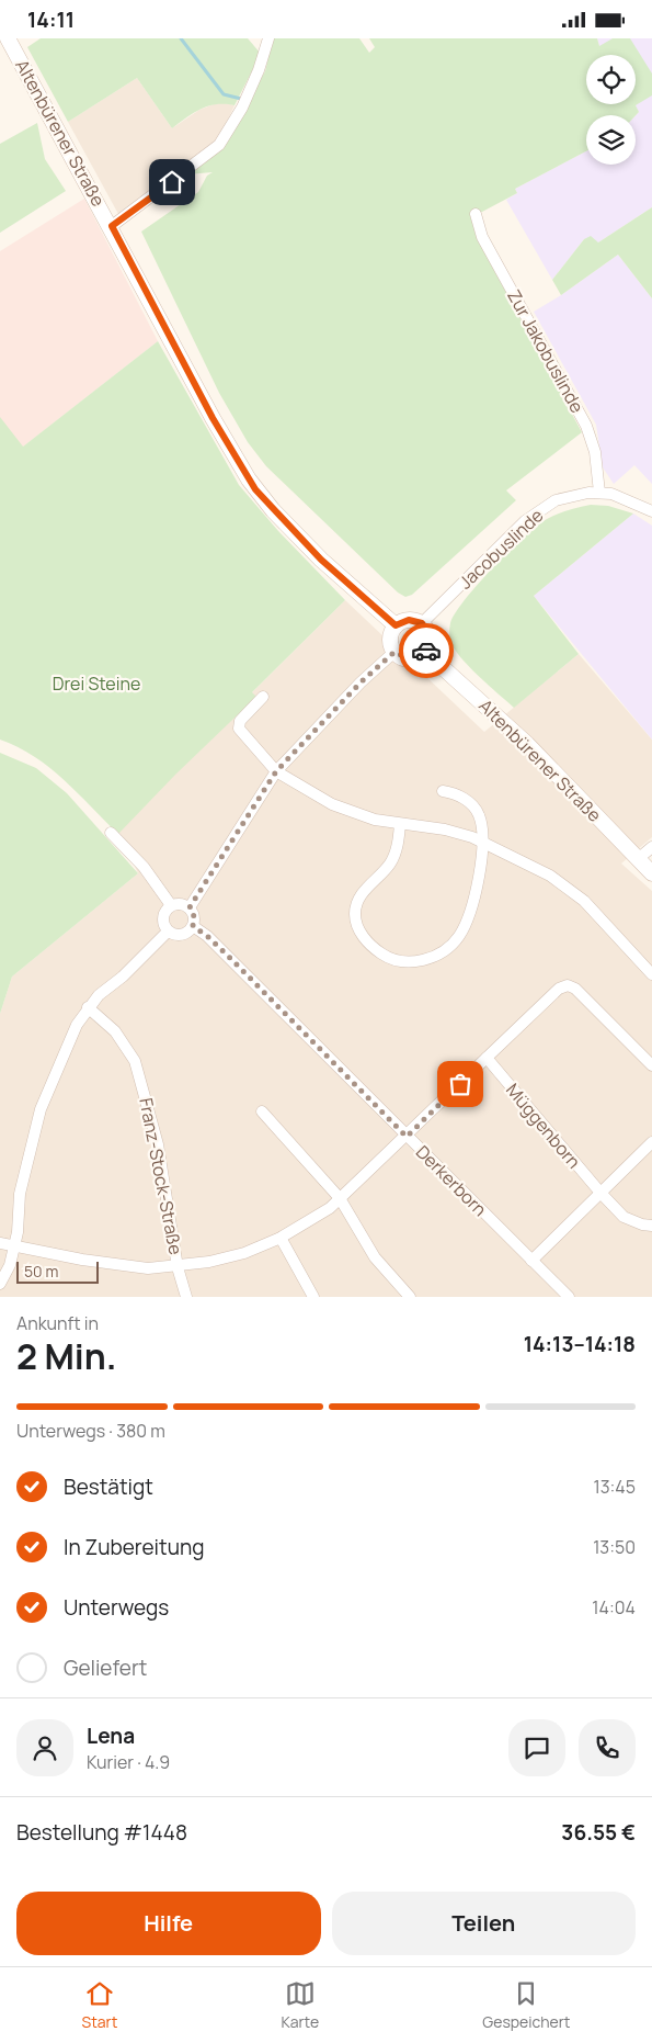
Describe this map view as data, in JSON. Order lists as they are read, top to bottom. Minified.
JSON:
{"streets":{"street":["Altenbürener Straße","Zur Jakobuslinde","Jacobuslinde","Müggenborn","Franz-Stock-Straße","Derkerborn"]},"crossings":[["Altenbürener Straße","Jacobuslinde"],["Zur Jakobuslinde","Jacobuslinde"]],"parks":["Drei Steine"],"scale_bar":"50 m","page":{"status":"14:11","scale":"50 m","heading":["2 Min.","Ankunft in","14:13–14:18"],"panel":["Lena","Kurier · 4.9","Bestellung #1448","36.55 €"],"bar":"Unterwegs · 380 m","list":[["Bestätigt","13:45"],["In Zubereitung","13:50"],["Unterwegs","14:04"],"Geliefert"],"buttons":["Hilfe","Teilen"],"tabs":["Start","Karte","Gespeichert"]}}
